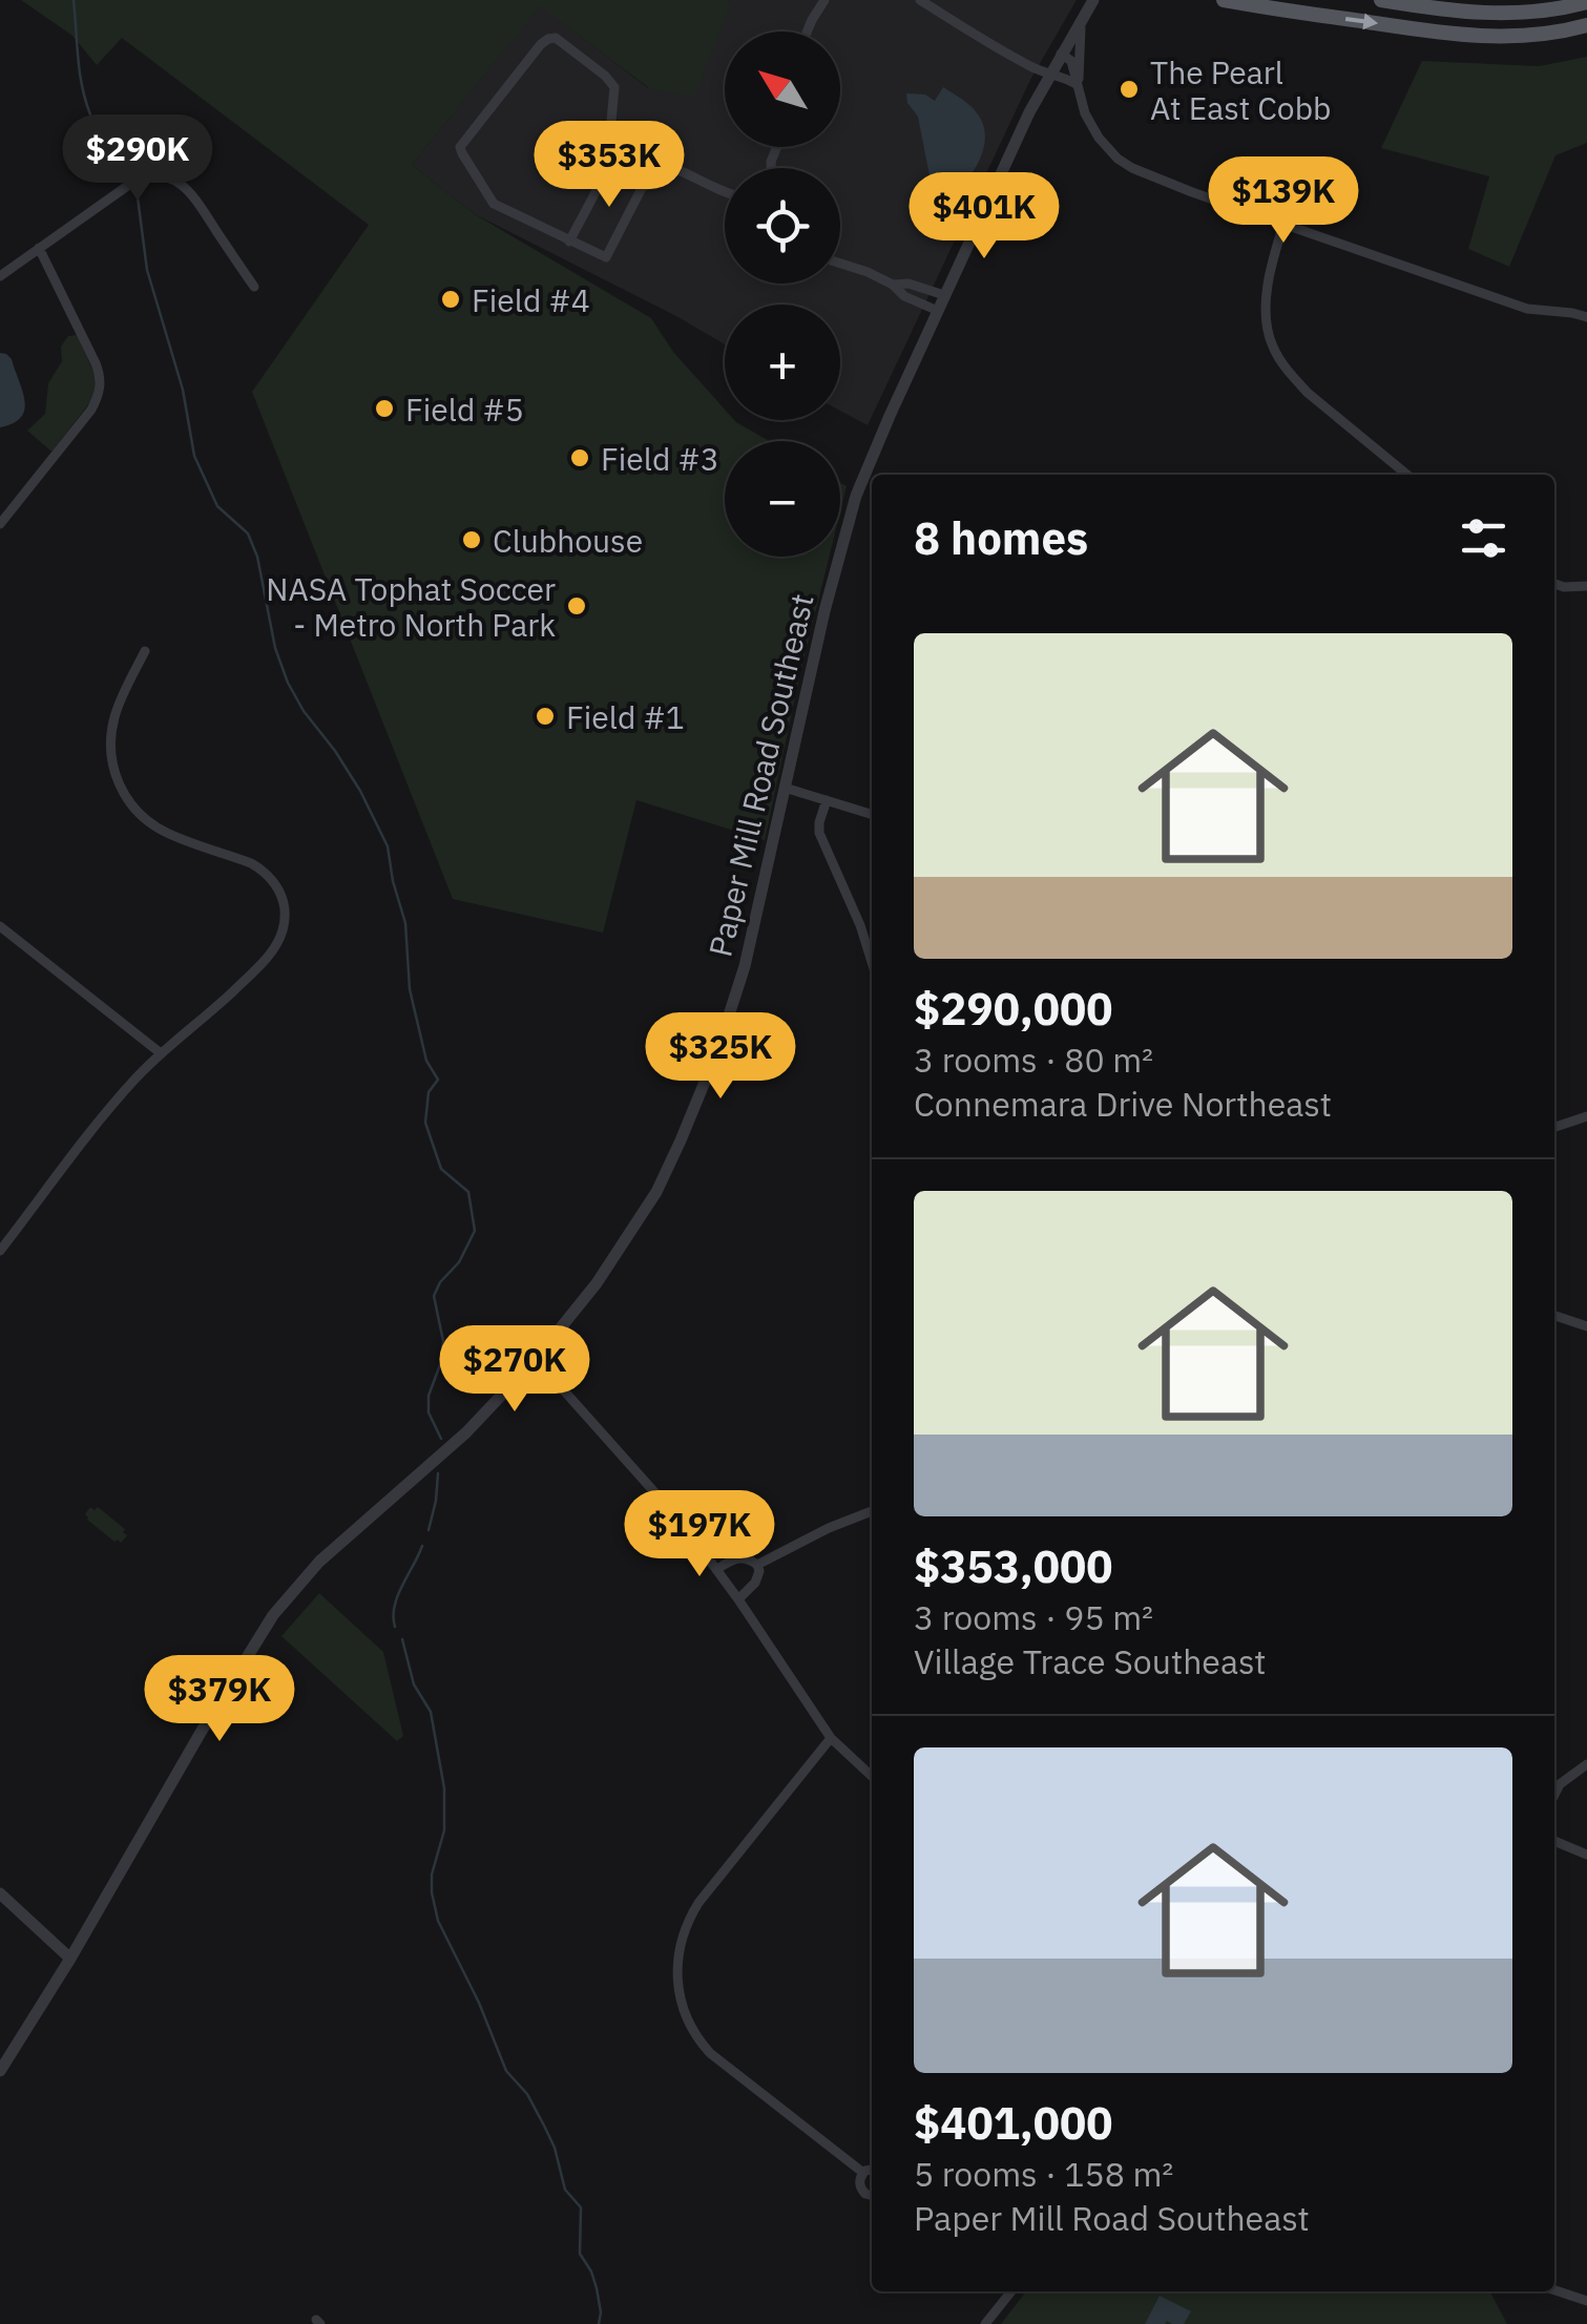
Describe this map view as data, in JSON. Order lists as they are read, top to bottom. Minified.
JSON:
{"streets":{"street":["Paper Mill Road Southeast"]},"places":["The Pearl At East Cobb","Field #4","Field #5","Field #3","Clubhouse","NASA Tophat Soccer - Metro North Park","Field #1"],"north":"top left","page":{"map_buttons":["+","−"],"price":["$290K","$353K","$139K","$401K","$325K","$270K","$197K","$379K"],"heading":"8 homes","list":[{"name":"$290,000","note":"3 rooms · 80 m² · Connemara Drive Northeast"},{"name":"$353,000","note":"3 rooms · 95 m² · Village Trace Southeast"},{"name":"$401,000","note":"5 rooms · 158 m² · Paper Mill Road Southeast"}]}}
